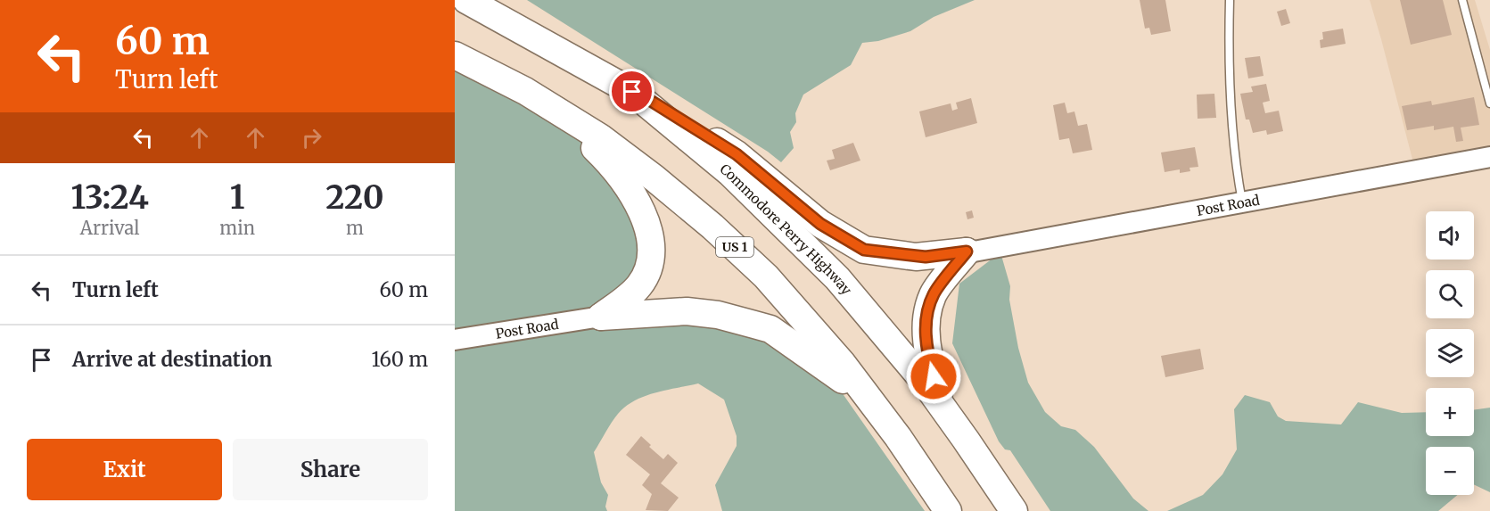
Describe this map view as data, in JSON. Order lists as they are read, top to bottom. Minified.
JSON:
{"streets":{"highway":["Commodore Perry Highway","US 1"],"main road":["Post Road"]},"page":{"turn":["60 m","Turn left"],"eta":["13:24","Arrival","1","min","220","m"],"map_buttons":["+","−"],"list":[{"name":"Turn left","value":"60 m"},{"name":"Arrive at destination","value":"160 m"}],"buttons":["Exit","Share"]}}
